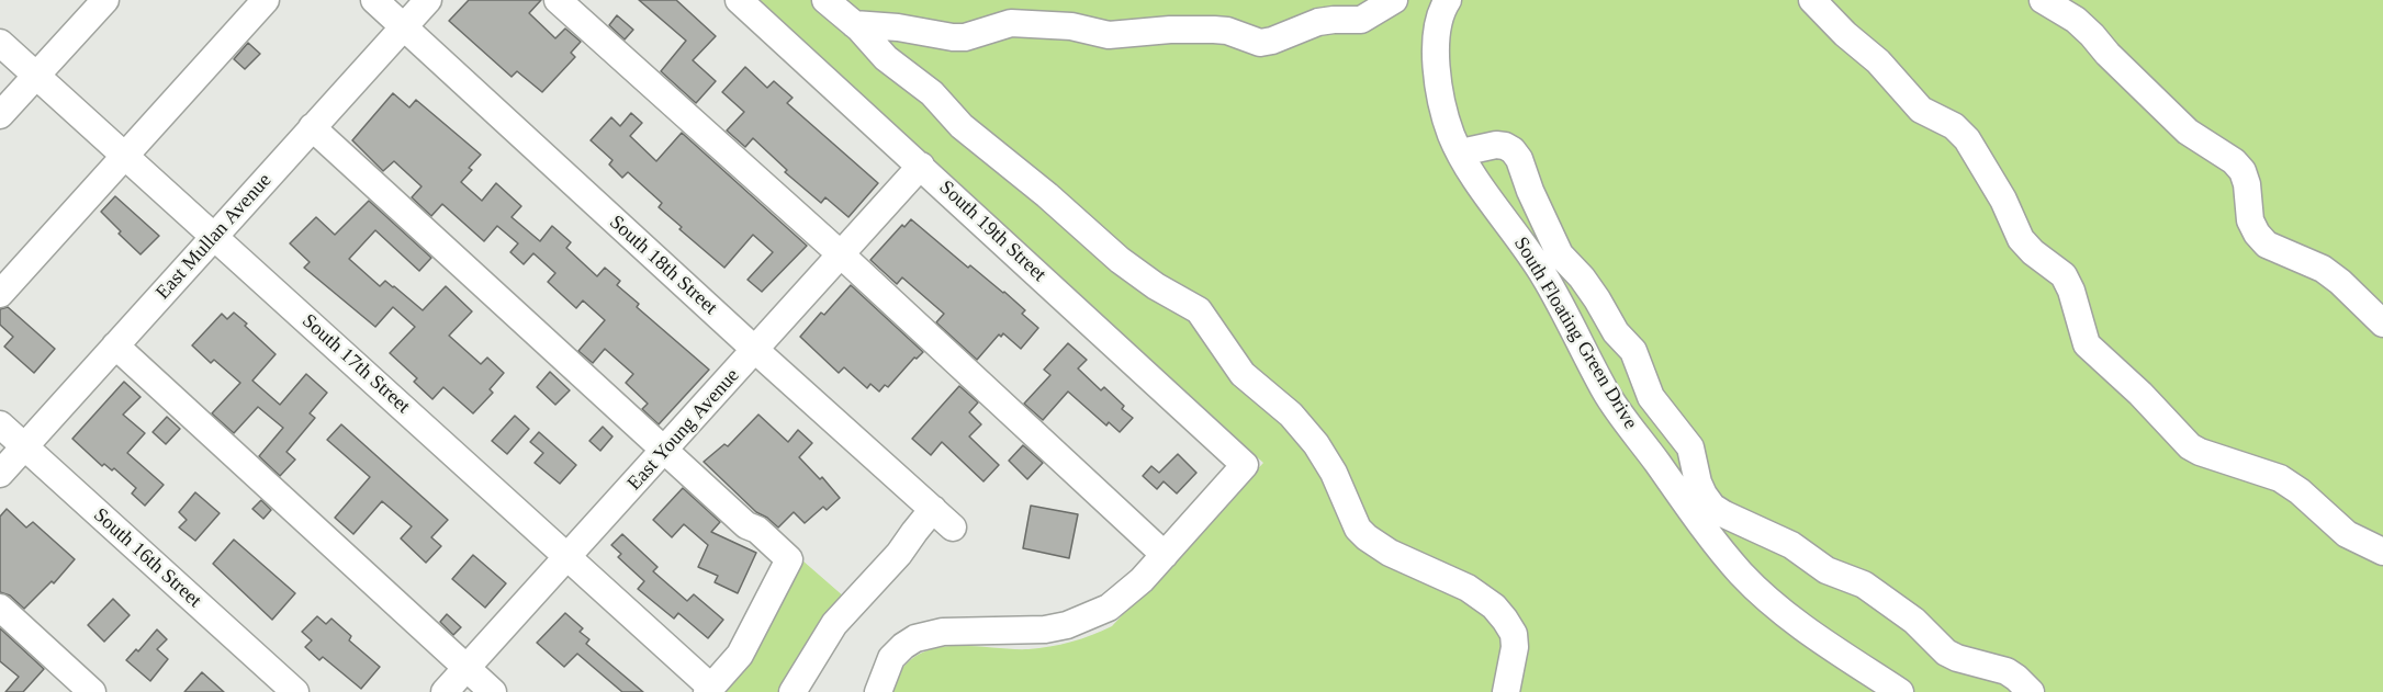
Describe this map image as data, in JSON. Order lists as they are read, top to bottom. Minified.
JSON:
{"streets":{"street":["South 19th Street","East Mullan Avenue","South 18th Street","South Floating Green Drive","South 17th Street","East Young Avenue","South 16th Street"]},"crossings":[["South 19th Street","East Young Avenue"],["East Mullan Avenue","South 18th Street"],["East Mullan Avenue","South 17th Street"],["East Mullan Avenue","South 16th Street"],["South 18th Street","East Young Avenue"],["South 17th Street","East Young Avenue"]]}
